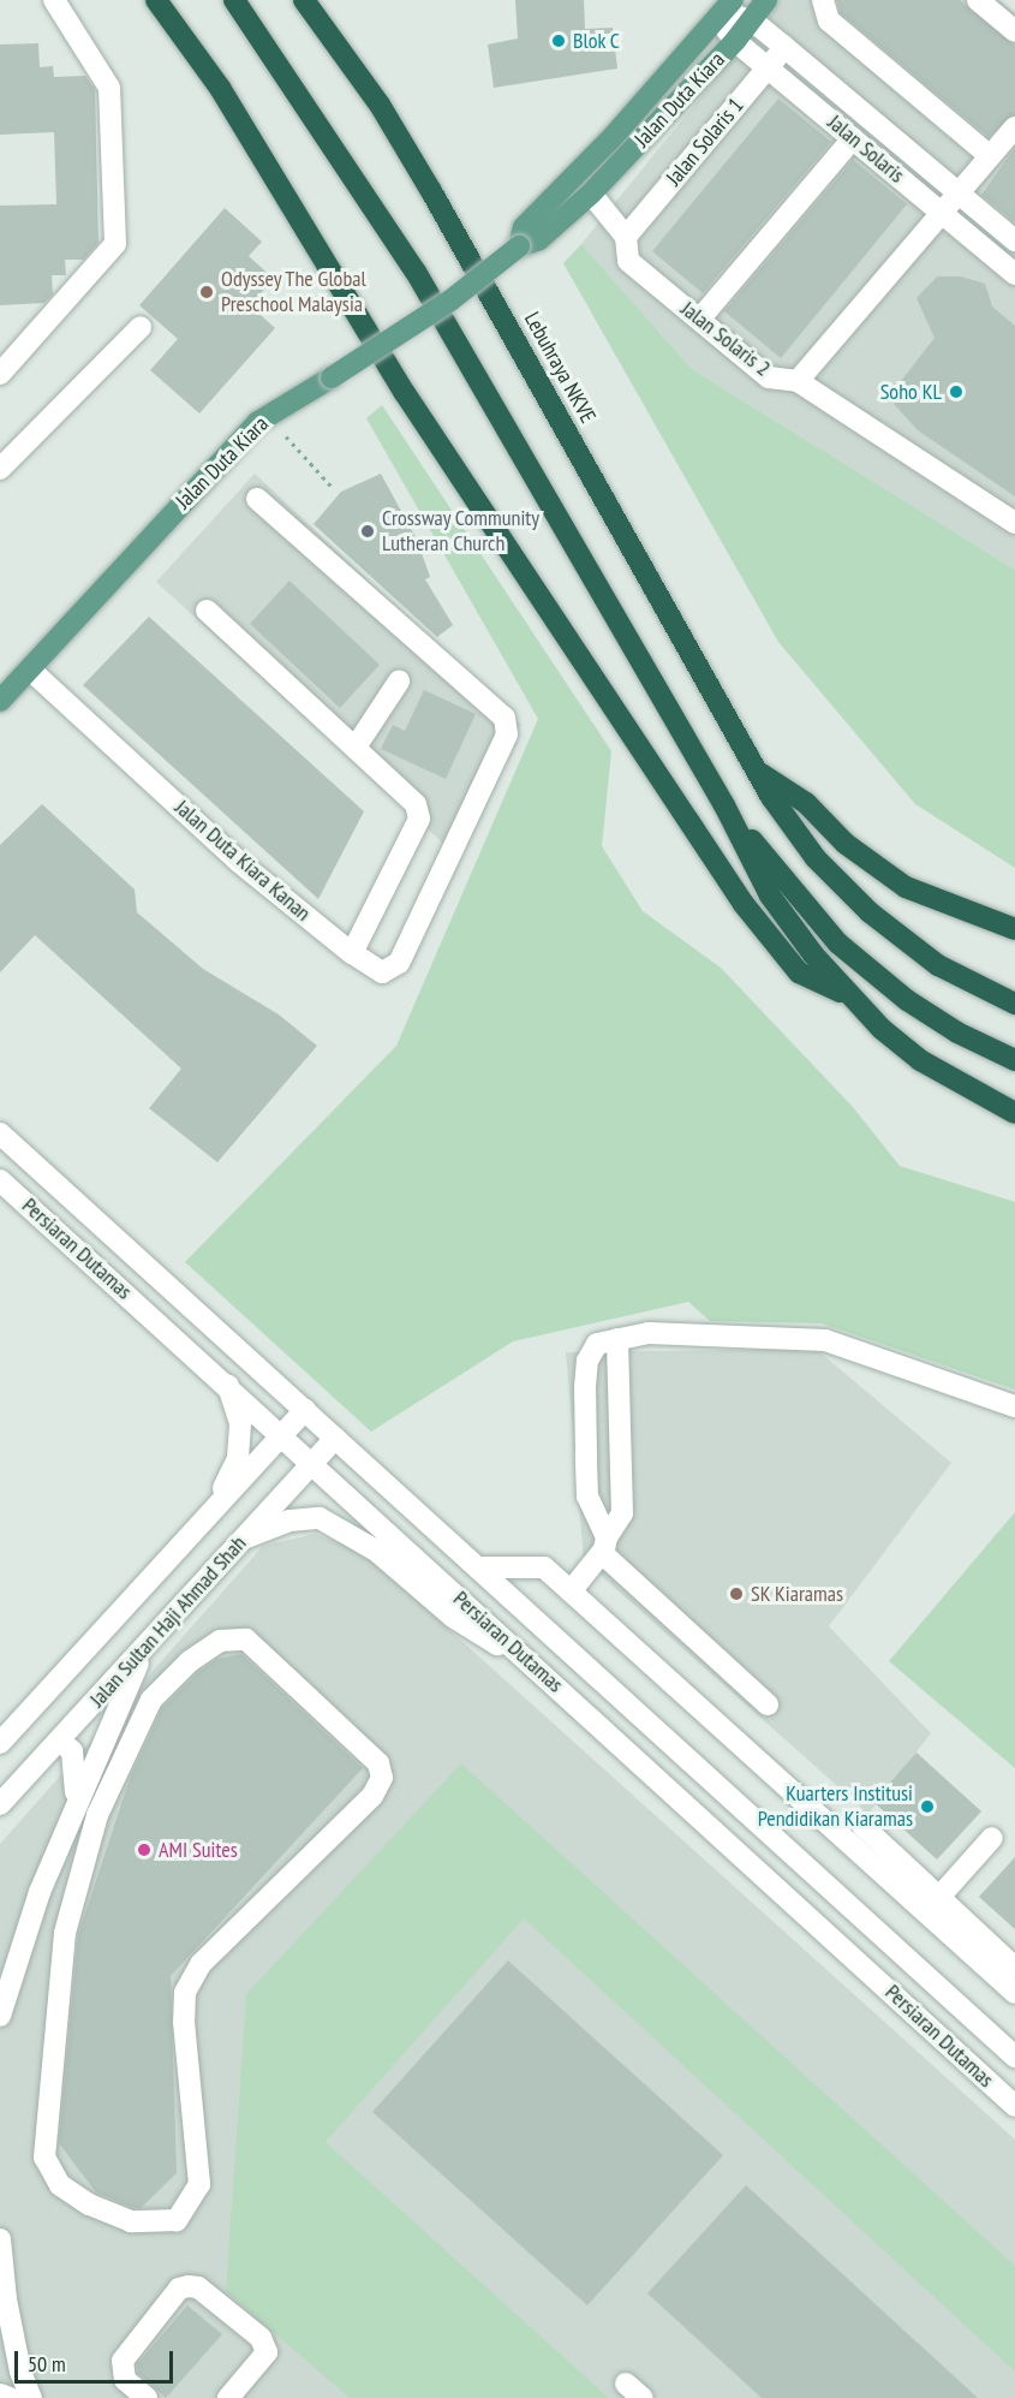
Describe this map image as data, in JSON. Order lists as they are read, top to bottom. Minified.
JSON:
{"streets":{"highway":["Lebuhraya NKVE"],"main road":["Jalan Duta Kiara"],"street":["Jalan Solaris 1","Jalan Solaris","Jalan Solaris 2","Jalan Duta Kiara Kanan","Persiaran Dutamas","Jalan Sultan Haji Ahmad Shah"]},"crossings":[["Jalan Duta Kiara","Jalan Solaris"],["Jalan Duta Kiara","Jalan Solaris 2"],["Jalan Duta Kiara","Jalan Duta Kiara Kanan"],["Jalan Solaris 1","Jalan Solaris"],["Jalan Solaris 1","Jalan Solaris 2"],["Jalan Solaris","Jalan Solaris 2"],["Persiaran Dutamas","Jalan Sultan Haji Ahmad Shah"]],"places":["Blok C","Odyssey The Global Preschool Malaysia","Soho KL","Crossway Community Lutheran Church","SK Kiaramas","Kuarters Institusi Pendidikan Kiaramas","AMI Suites"],"scale_bar":"50 m"}
